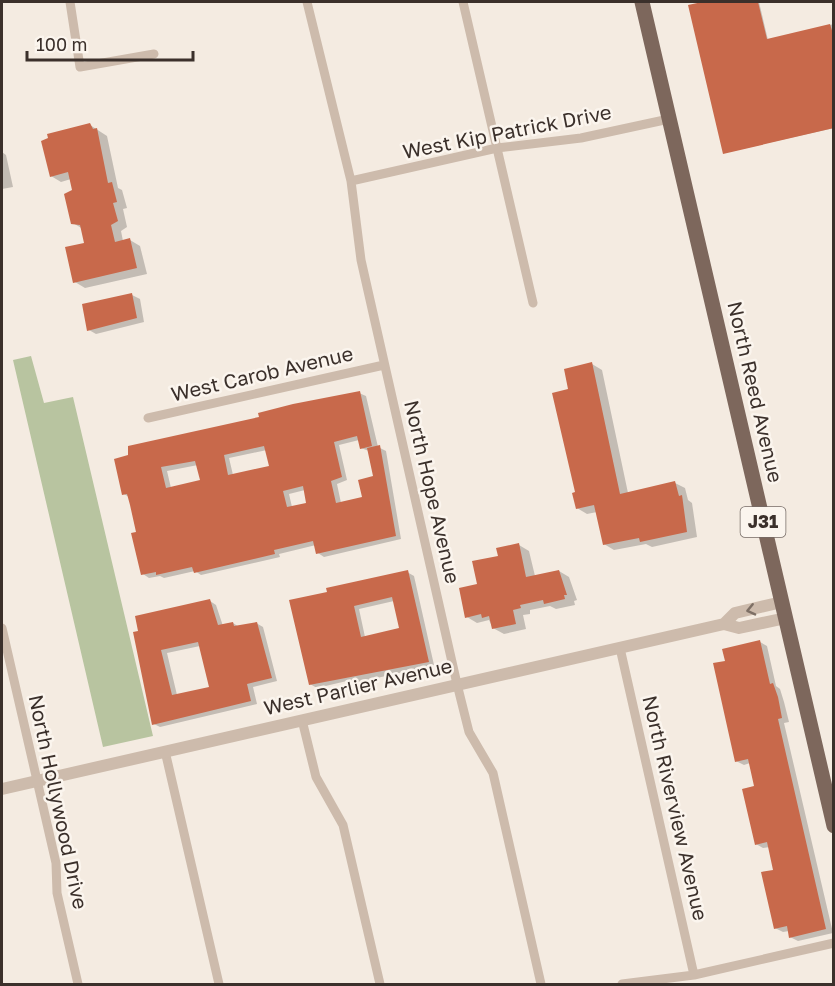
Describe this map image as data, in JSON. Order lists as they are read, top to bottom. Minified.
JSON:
{"streets":{"main road":["North Reed Avenue","J31"],"street":["West Kip Patrick Drive","West Carob Avenue","North Hope Avenue","West Parlier Avenue","North Hollywood Drive","North Riverview Avenue"]},"crossings":[["West Kip Patrick Drive","North Reed Avenue"],["West Kip Patrick Drive","North Hope Avenue"],["West Carob Avenue","North Hope Avenue"],["North Reed Avenue","West Parlier Avenue"],["North Hope Avenue","West Parlier Avenue"],["West Parlier Avenue","North Hollywood Drive"],["West Parlier Avenue","North Riverview Avenue"]],"scale_bar":"100 m"}
